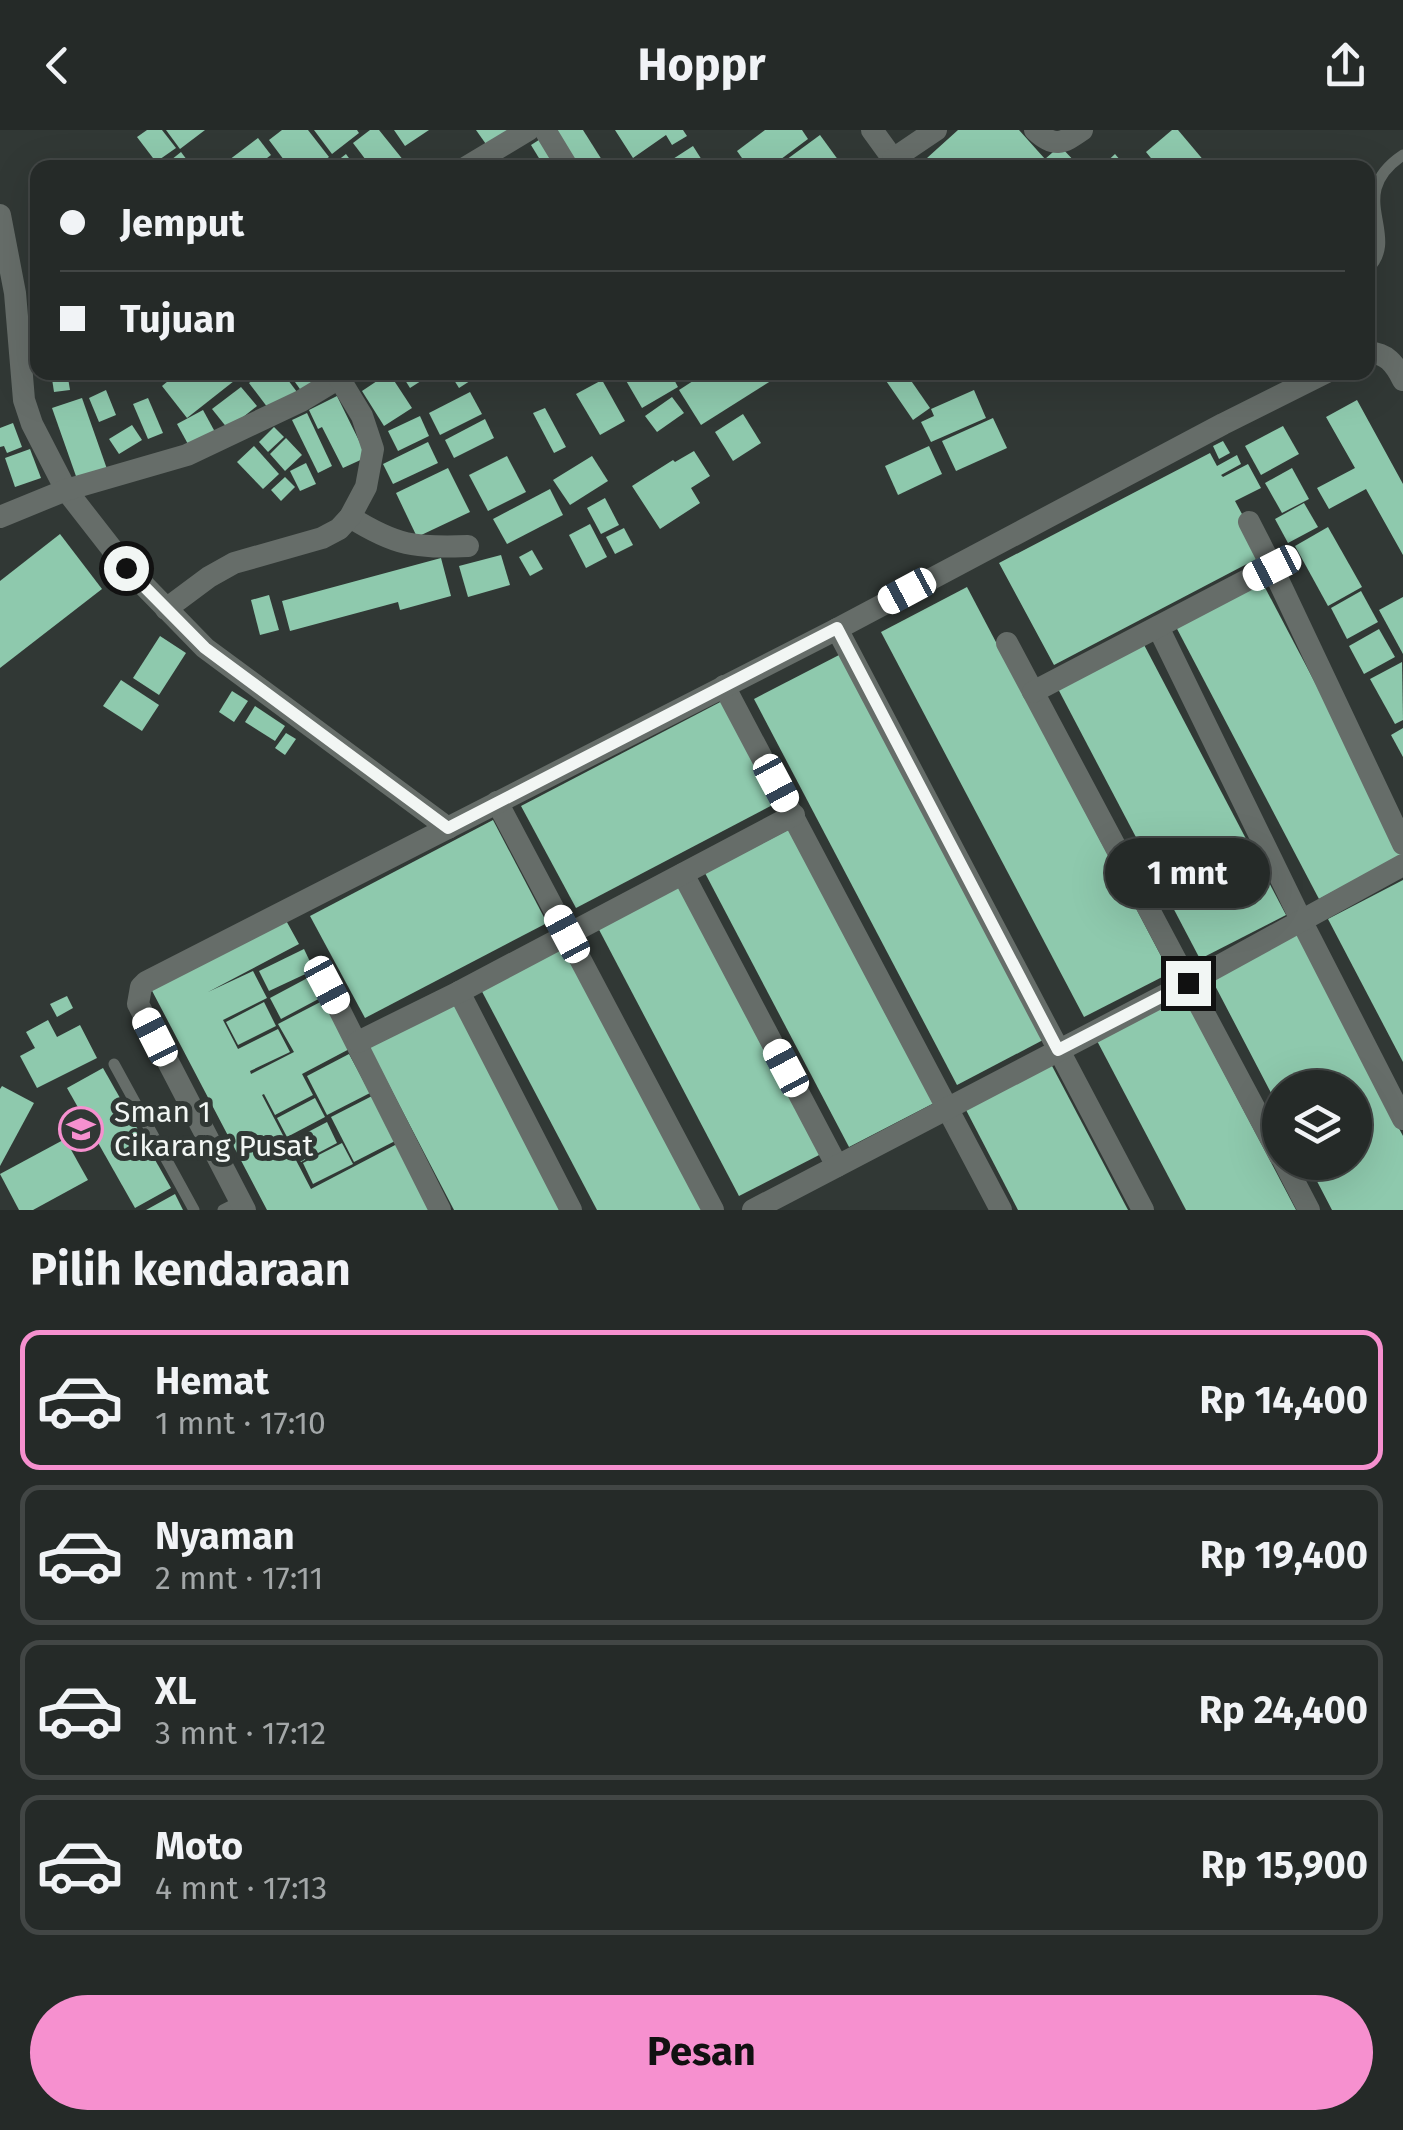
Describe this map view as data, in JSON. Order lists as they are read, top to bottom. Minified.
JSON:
{"places":{"school or university":["Sman 1 Cikarang Pusat"]},"page":{"header":"Hoppr","banner":["Jemput","Tujuan"],"bubble":"1 mnt","heading":"Pilih kendaraan","list":[{"name":"Hemat","note":"1 mnt · 17:10","value":"Rp 14,400"},{"name":"Nyaman","note":"2 mnt · 17:11","value":"Rp 19,400"},{"name":"XL","note":"3 mnt · 17:12","value":"Rp 24,400"},{"name":"Moto","note":"4 mnt · 17:13","value":"Rp 15,900"}],"buttons":"Pesan"}}
